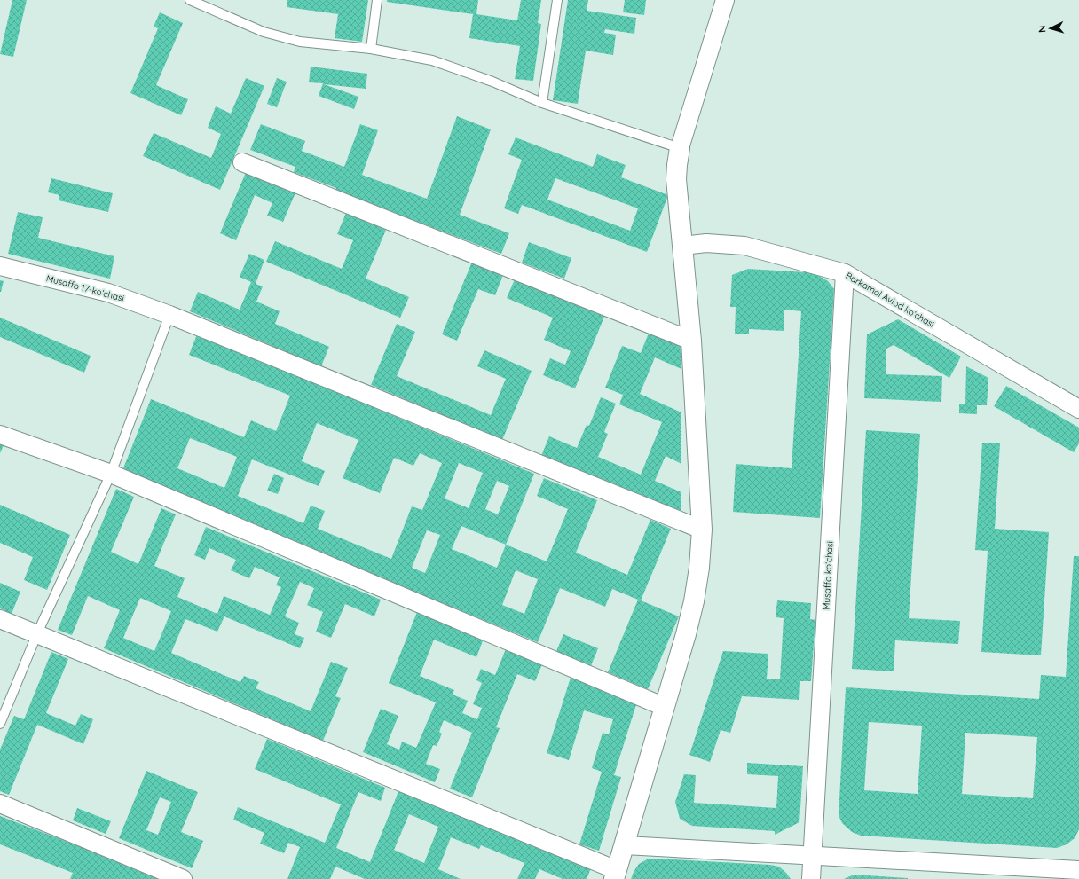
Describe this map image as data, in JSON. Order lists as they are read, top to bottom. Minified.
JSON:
{"streets":{"street":["Musaffo 17-koʻchasi","Barkamol Avlod koʻchasi","Musaffo koʻchasi"]},"crossings":[["Barkamol Avlod koʻchasi","Musaffo koʻchasi"]],"north":"left"}
